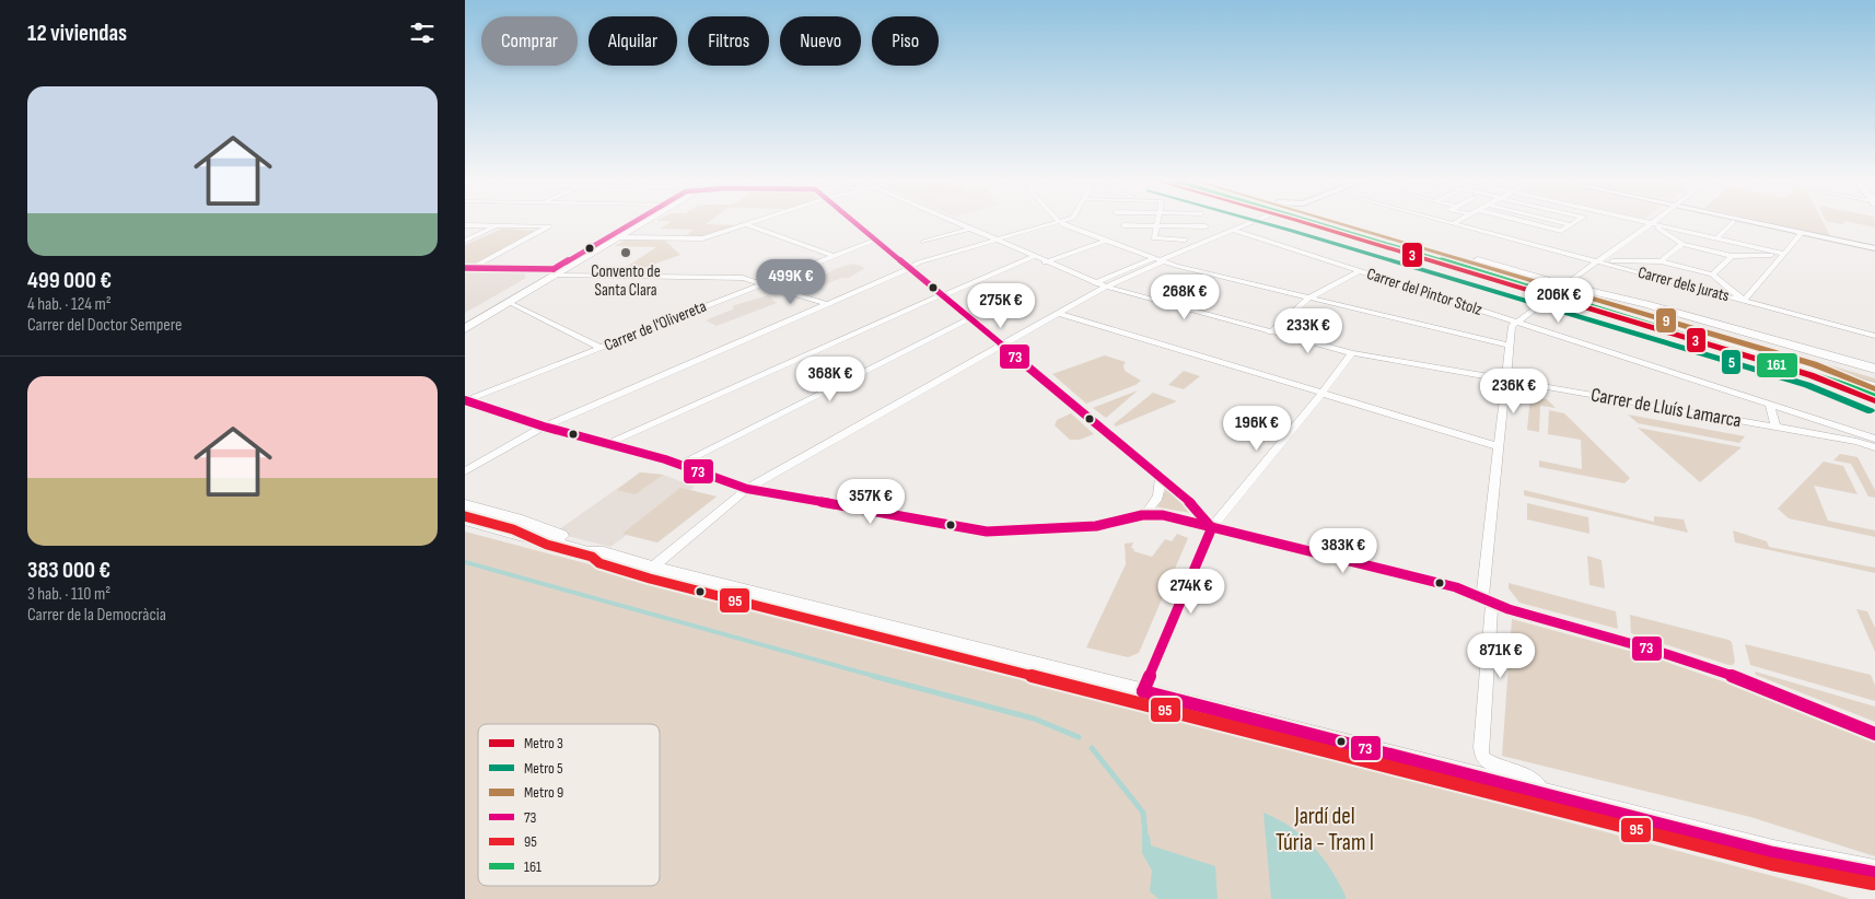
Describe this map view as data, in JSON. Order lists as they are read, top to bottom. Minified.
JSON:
{"streets":{"street":["Carrer dels Jurats","Carrer del Pintor Stolz","Carrer de l'Olivereta","Carrer de Lluís Lamarca"]},"parks":["Jardí del Túria - Tram I"],"places":["Convento de Santa Clara"],"lines":["metro line 3","metro line 5","metro line 9","transit line 73","transit line 161","transit line 95"],"legend":["Metro 3","Metro 5","Metro 9","73","95","161"],"page":{"heading":"12 viviendas","chip":["Comprar","Alquilar","Filtros","Nuevo","Piso"],"list":[{"name":"499 000 €","note":"4 hab. · 124 m² · Carrer del Doctor Sempere"},{"name":"383 000 €","note":"3 hab. · 110 m² · Carrer de la Democràcia"}],"price":["499K €","268K €","206K €","275K €","233K €","368K €","236K €","196K €","357K €","383K €","274K €","871K €"]}}
